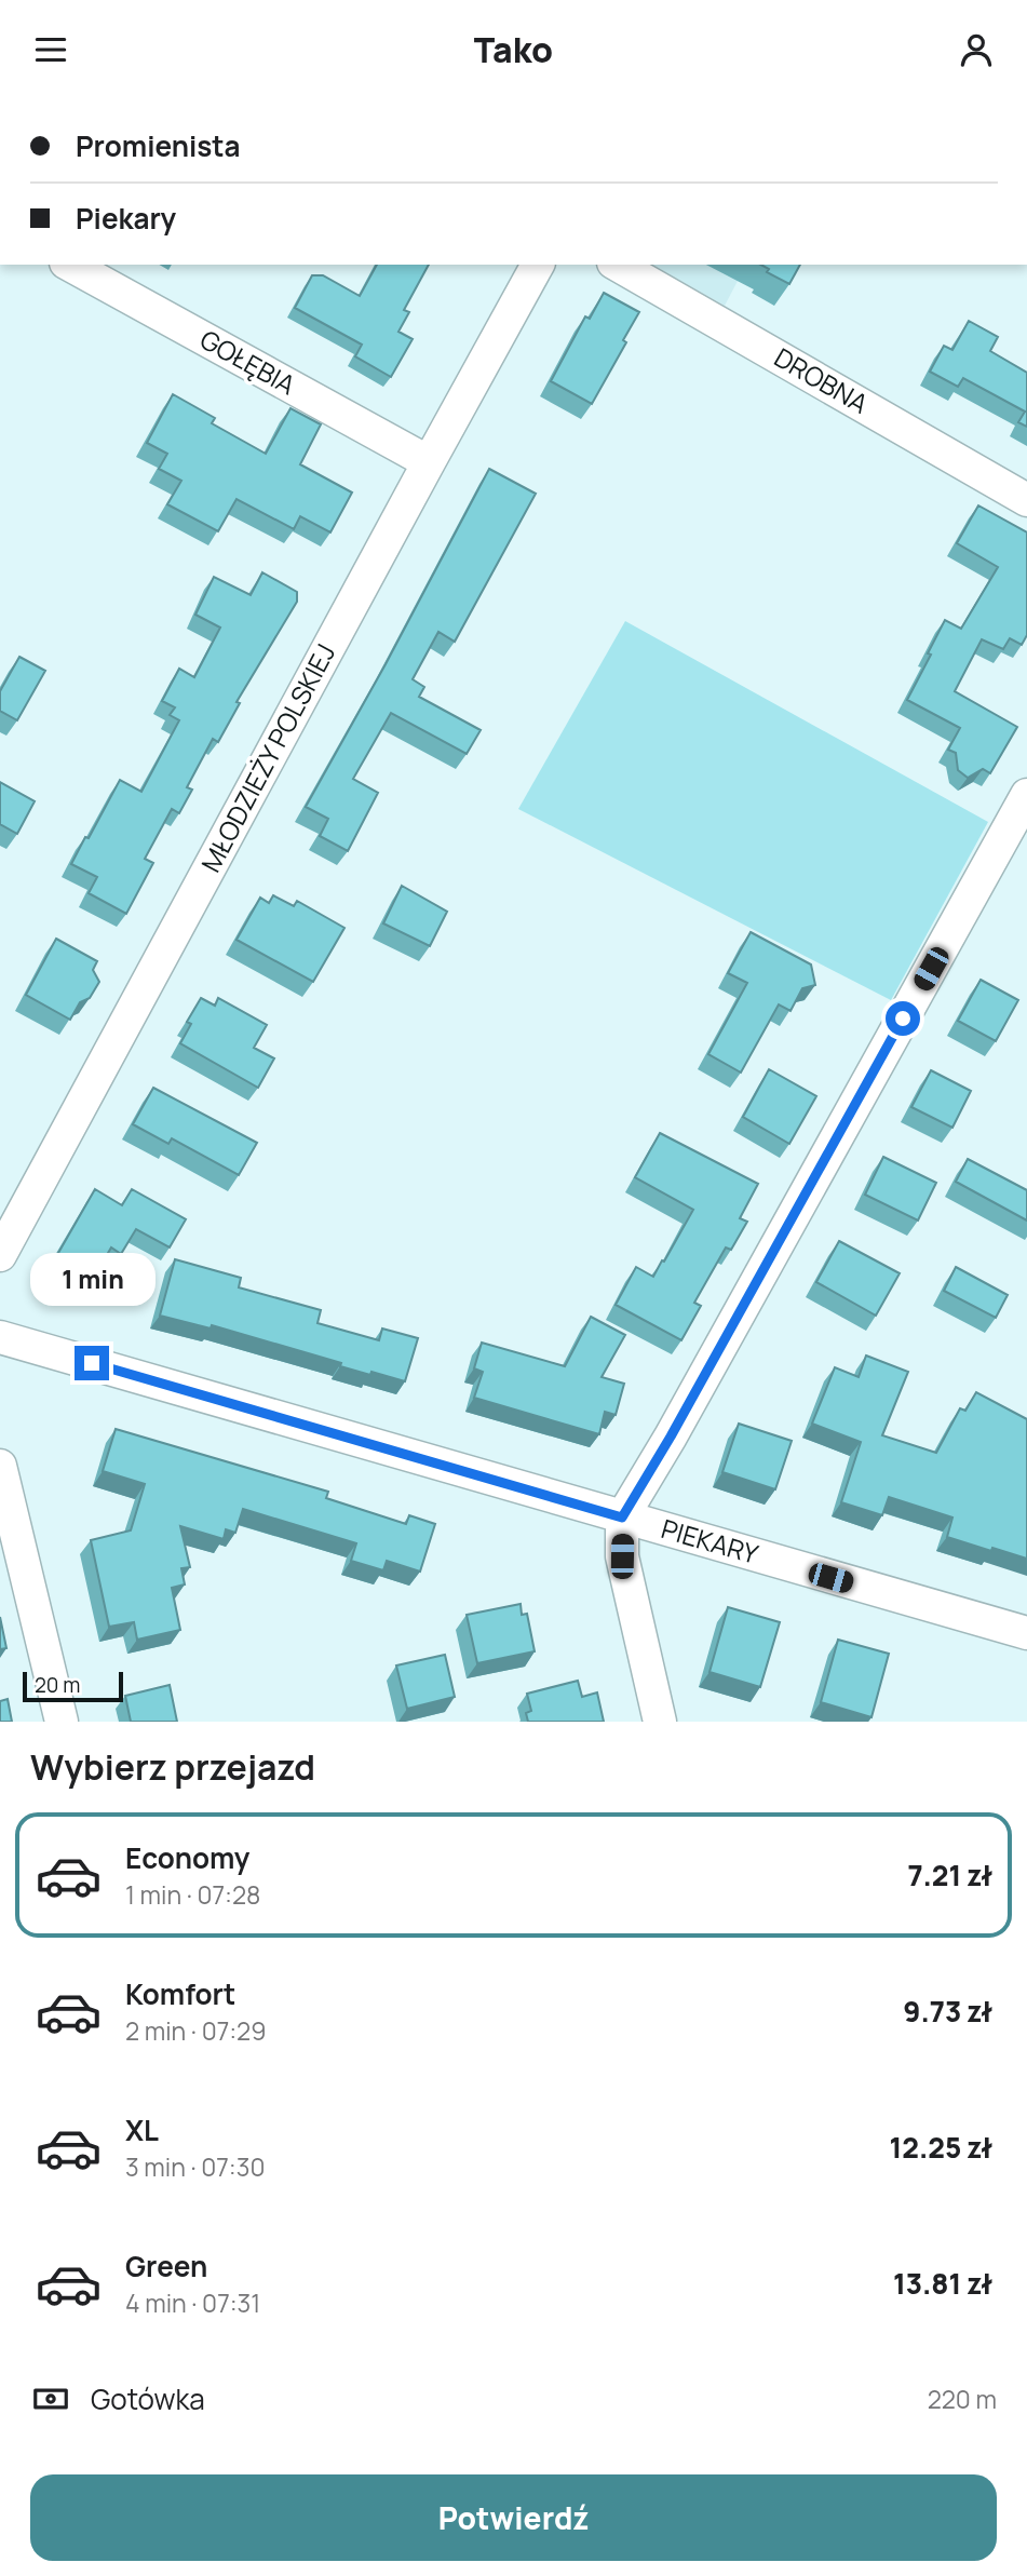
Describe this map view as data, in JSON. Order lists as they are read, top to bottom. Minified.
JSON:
{"streets":{"street":["GOŁĘBIA","DROBNA","MŁODZIEŻY POLSKIEJ","PIEKARY"]},"crossings":[["GOŁĘBIA","MŁODZIEŻY POLSKIEJ"]],"scale_bar":"20 m","page":{"header":"Tako","banner":["Promienista","Piekary"],"bubble":"1 min","scale":"20 m","heading":"Wybierz przejazd","list":[{"name":"Economy","note":"1 min · 07:28","value":"7.21 zł"},{"name":"Komfort","note":"2 min · 07:29","value":"9.73 zł"},{"name":"XL","note":"3 min · 07:30","value":"12.25 zł"},{"name":"Green","note":"4 min · 07:31","value":"13.81 zł"}],"pay":["Gotówka","220 m"],"buttons":"Potwierdź"}}
